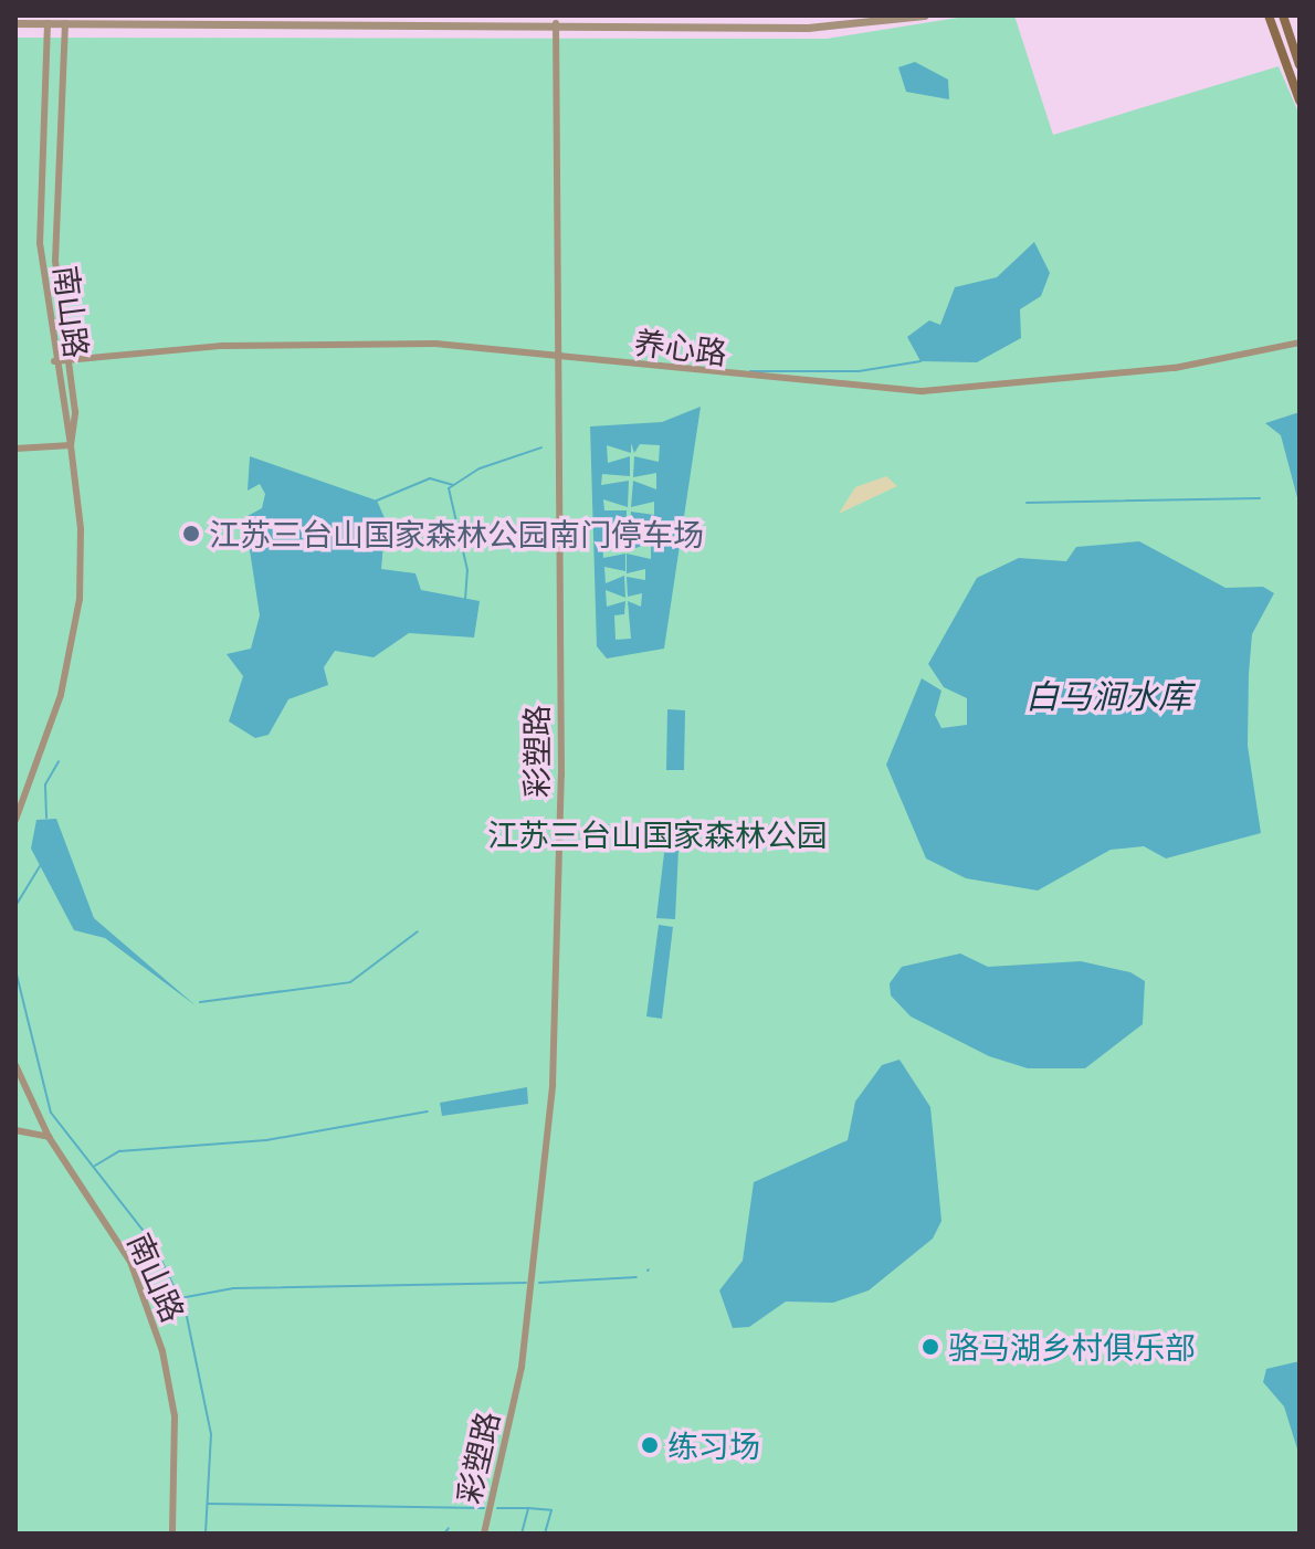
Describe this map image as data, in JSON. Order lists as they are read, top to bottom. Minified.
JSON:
{"streets":{"street":["南山路","养心路","彩塑路"]},"crossings":[["南山路","养心路"],["养心路","彩塑路"]],"water":["白马涧水库"],"parks":["江苏三台山国家森林公园"],"places":["江苏三台山国家森林公园南门停车场","骆马湖乡村俱乐部","练习场"]}
